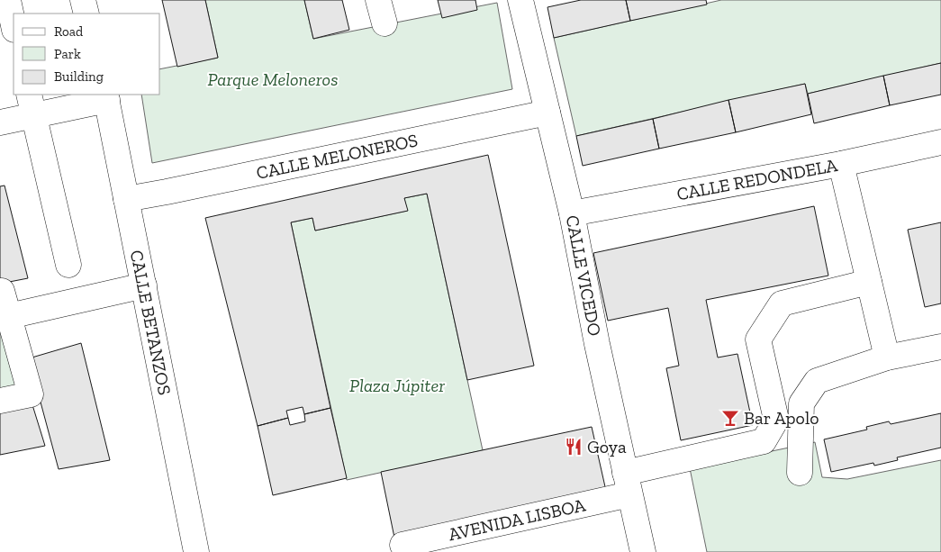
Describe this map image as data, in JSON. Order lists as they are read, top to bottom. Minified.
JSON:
{"streets":{"street":["CALLE MELONEROS","CALLE REDONDELA","CALLE VICEDO","CALLE BETANZOS","AVENIDA LISBOA"]},"crossings":[["CALLE MELONEROS","CALLE VICEDO"],["CALLE MELONEROS","CALLE BETANZOS"],["CALLE REDONDELA","CALLE VICEDO"],["CALLE VICEDO","AVENIDA LISBOA"]],"parks":["Parque Meloneros","Plaza Júpiter"],"places":{"bar":["Bar Apolo"],"restaurant":["Goya"]},"legend":["Road","Park","Building"]}
